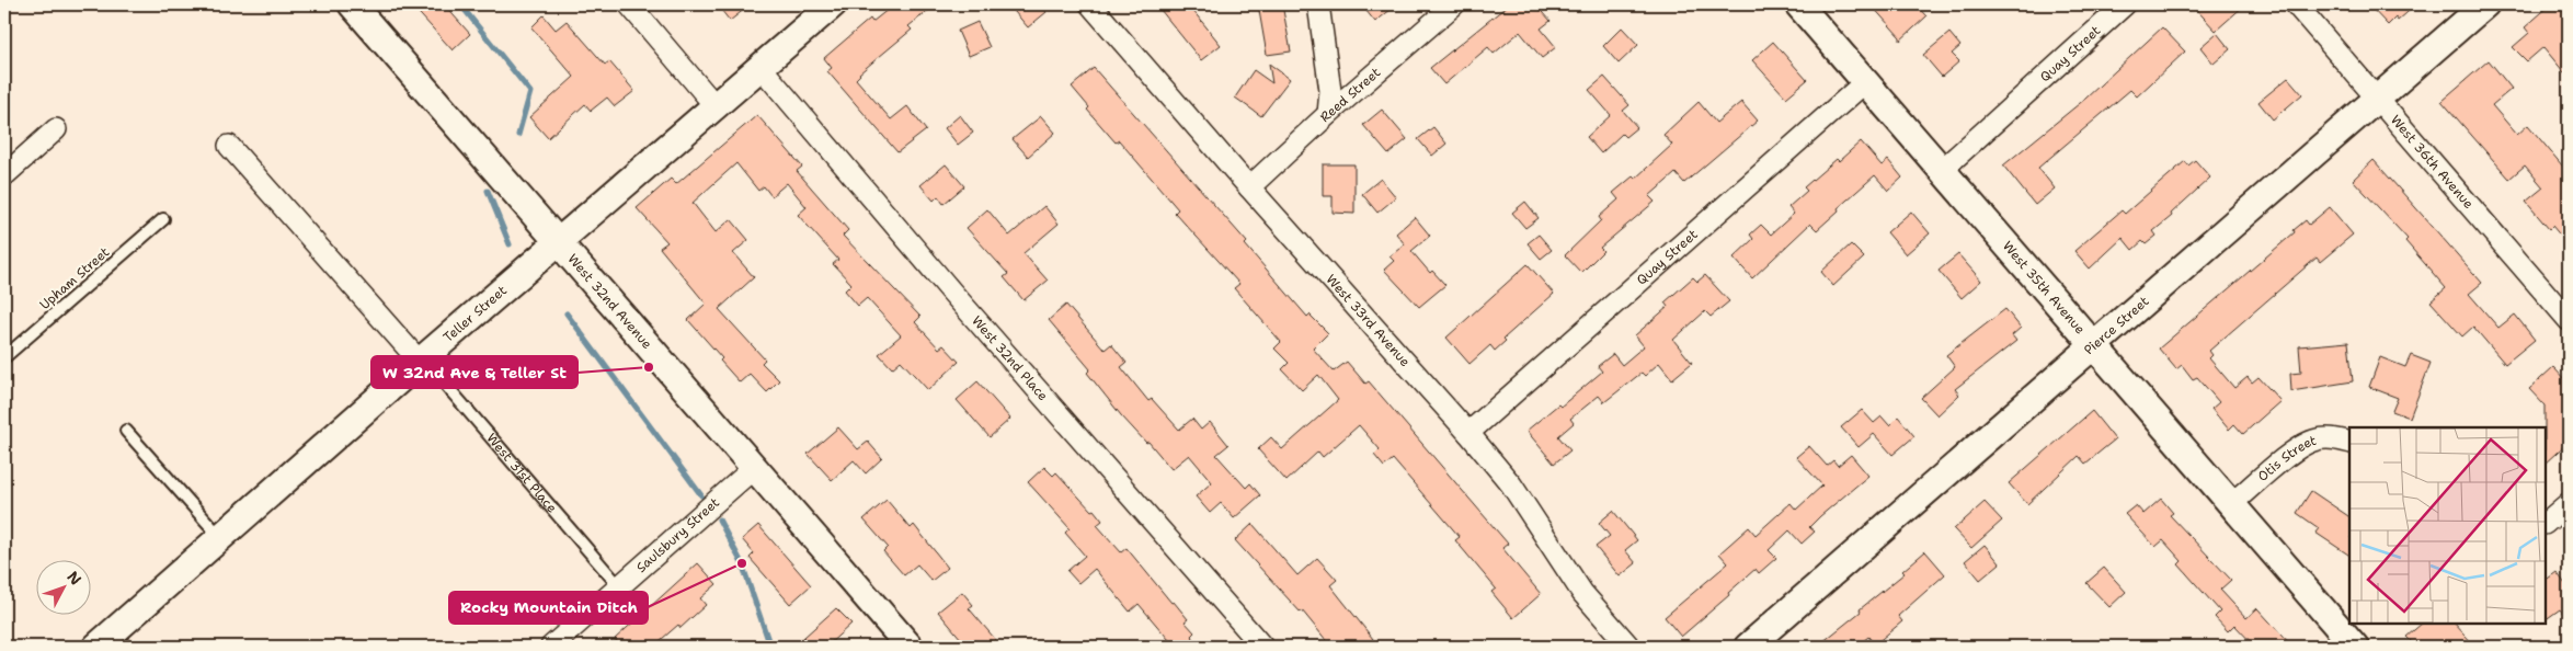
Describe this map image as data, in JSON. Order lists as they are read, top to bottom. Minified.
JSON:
{"streets":{"street":["Quay Street","Reed Street","West 36th Avenue","West 35th Avenue","West 32nd Avenue","Teller Street","West 33rd Avenue","Pierce Street","West 32nd Place","Otis Street","West 31st Place","Saulsbury Street"],"lane":["Upham Street"]},"crossings":[["Quay Street","West 35th Avenue"],["Quay Street","West 33rd Avenue"],["Reed Street","West 33rd Avenue"],["West 36th Avenue","Pierce Street"],["West 35th Avenue","Pierce Street"],["West 35th Avenue","Otis Street"],["West 32nd Avenue","Teller Street"],["West 32nd Avenue","Saulsbury Street"],["Teller Street","West 32nd Place"],["Teller Street","West 31st Place"],["West 31st Place","Saulsbury Street"]],"places":["W 32nd Ave & Teller St","Rocky Mountain Ditch"],"north":"top right"}
